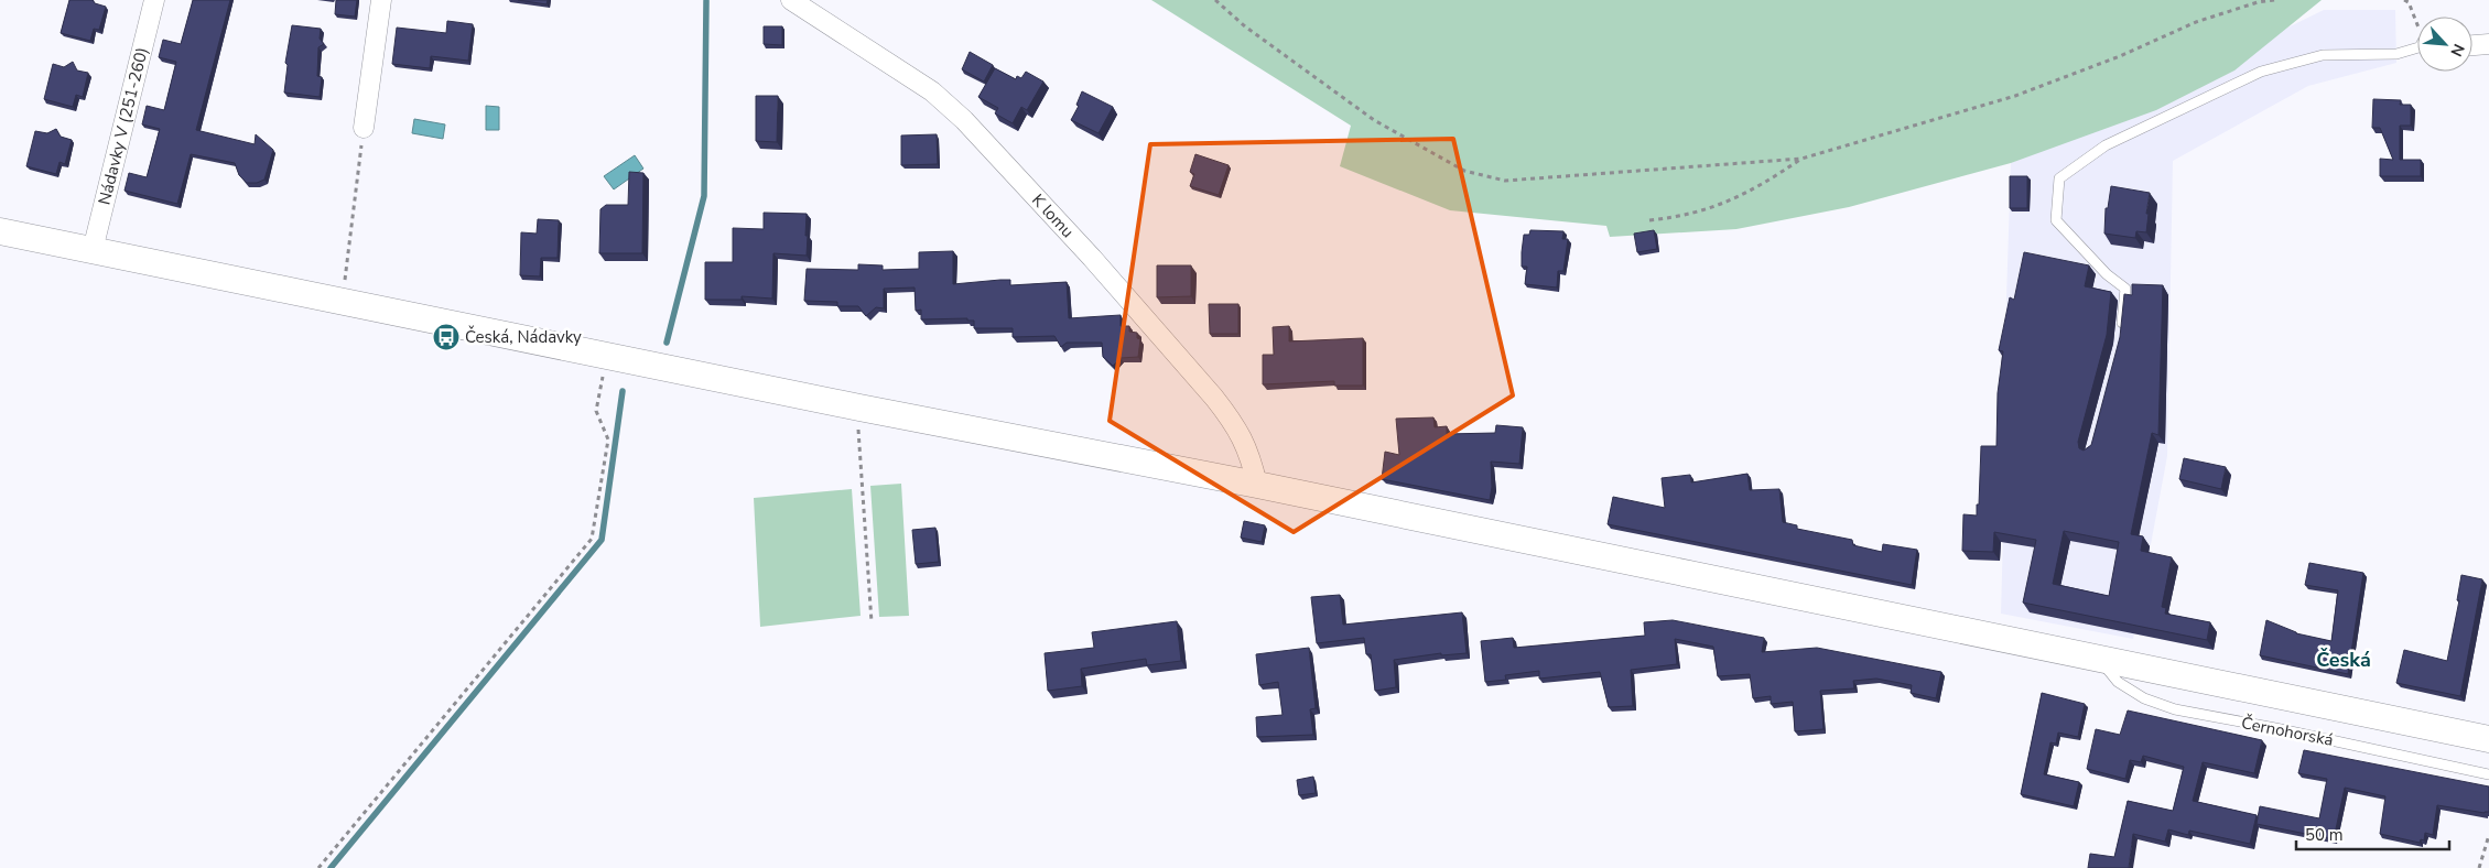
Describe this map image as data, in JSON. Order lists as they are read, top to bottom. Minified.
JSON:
{"streets":{"street":["Nádavky V (251-260)","K lomu"],"lane":["Černohorská"]},"districts":["Česká"],"places":{"bus stop":["Česká, Nádavky"]},"scale_bar":"50 m","north":"bottom right"}
